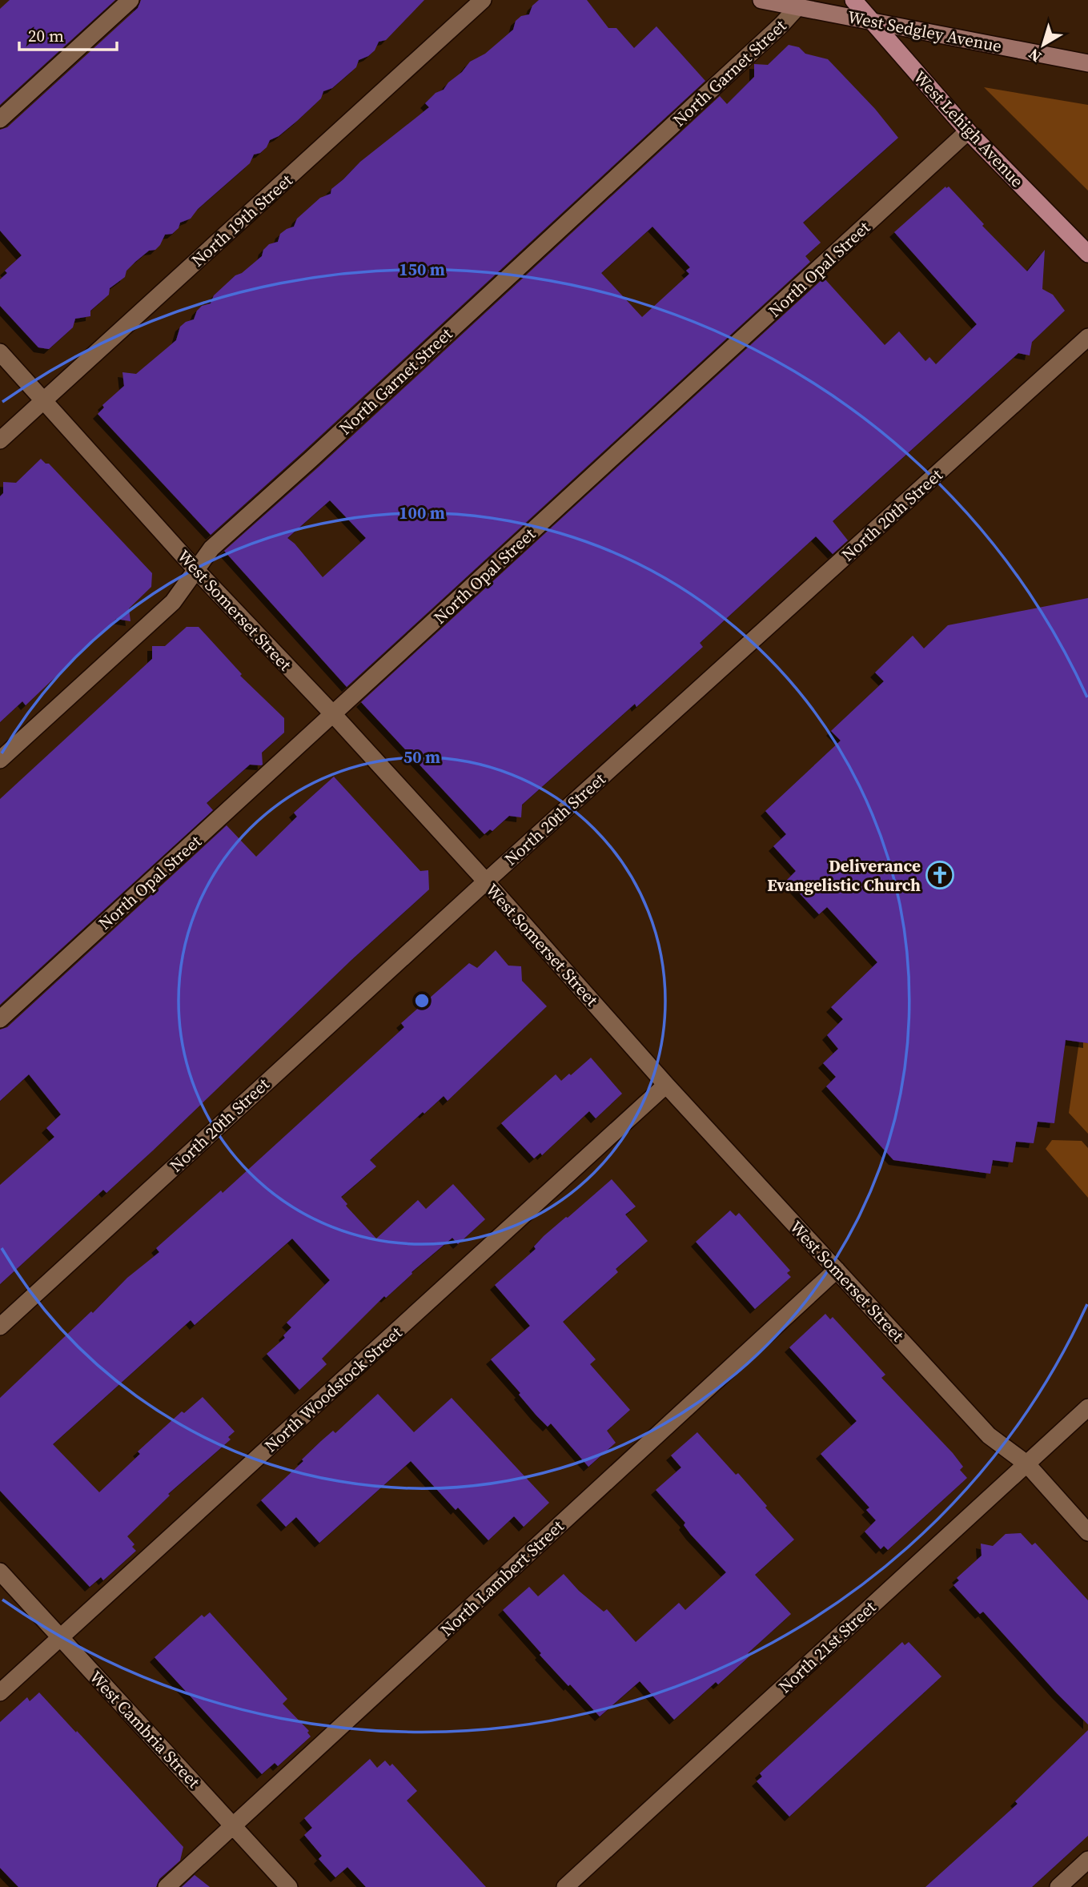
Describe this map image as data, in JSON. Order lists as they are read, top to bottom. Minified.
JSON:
{"streets":{"main road":["West Lehigh Avenue"],"street":["West Sedgley Avenue","North Garnet Street","North 19th Street","North Opal Street","North 20th Street","West Somerset Street","North Woodstock Street","North Lambert Street","North 21st Street","West Cambria Street"]},"crossings":[["West Sedgley Avenue","North Garnet Street"],["West Sedgley Avenue","West Lehigh Avenue"],["North Garnet Street","West Somerset Street"],["West Lehigh Avenue","North Opal Street"],["North 19th Street","West Somerset Street"],["North Opal Street","West Somerset Street"],["North 20th Street","West Somerset Street"],["West Somerset Street","North Woodstock Street"],["West Somerset Street","North Lambert Street"],["West Somerset Street","North 21st Street"],["North Woodstock Street","West Cambria Street"],["North Lambert Street","West Cambria Street"]],"places":{"church":["Deliverance Evangelistic Church"]},"scale_bar":"20 m","north":"bottom left","rings":["150 m","100 m","50 m"]}
